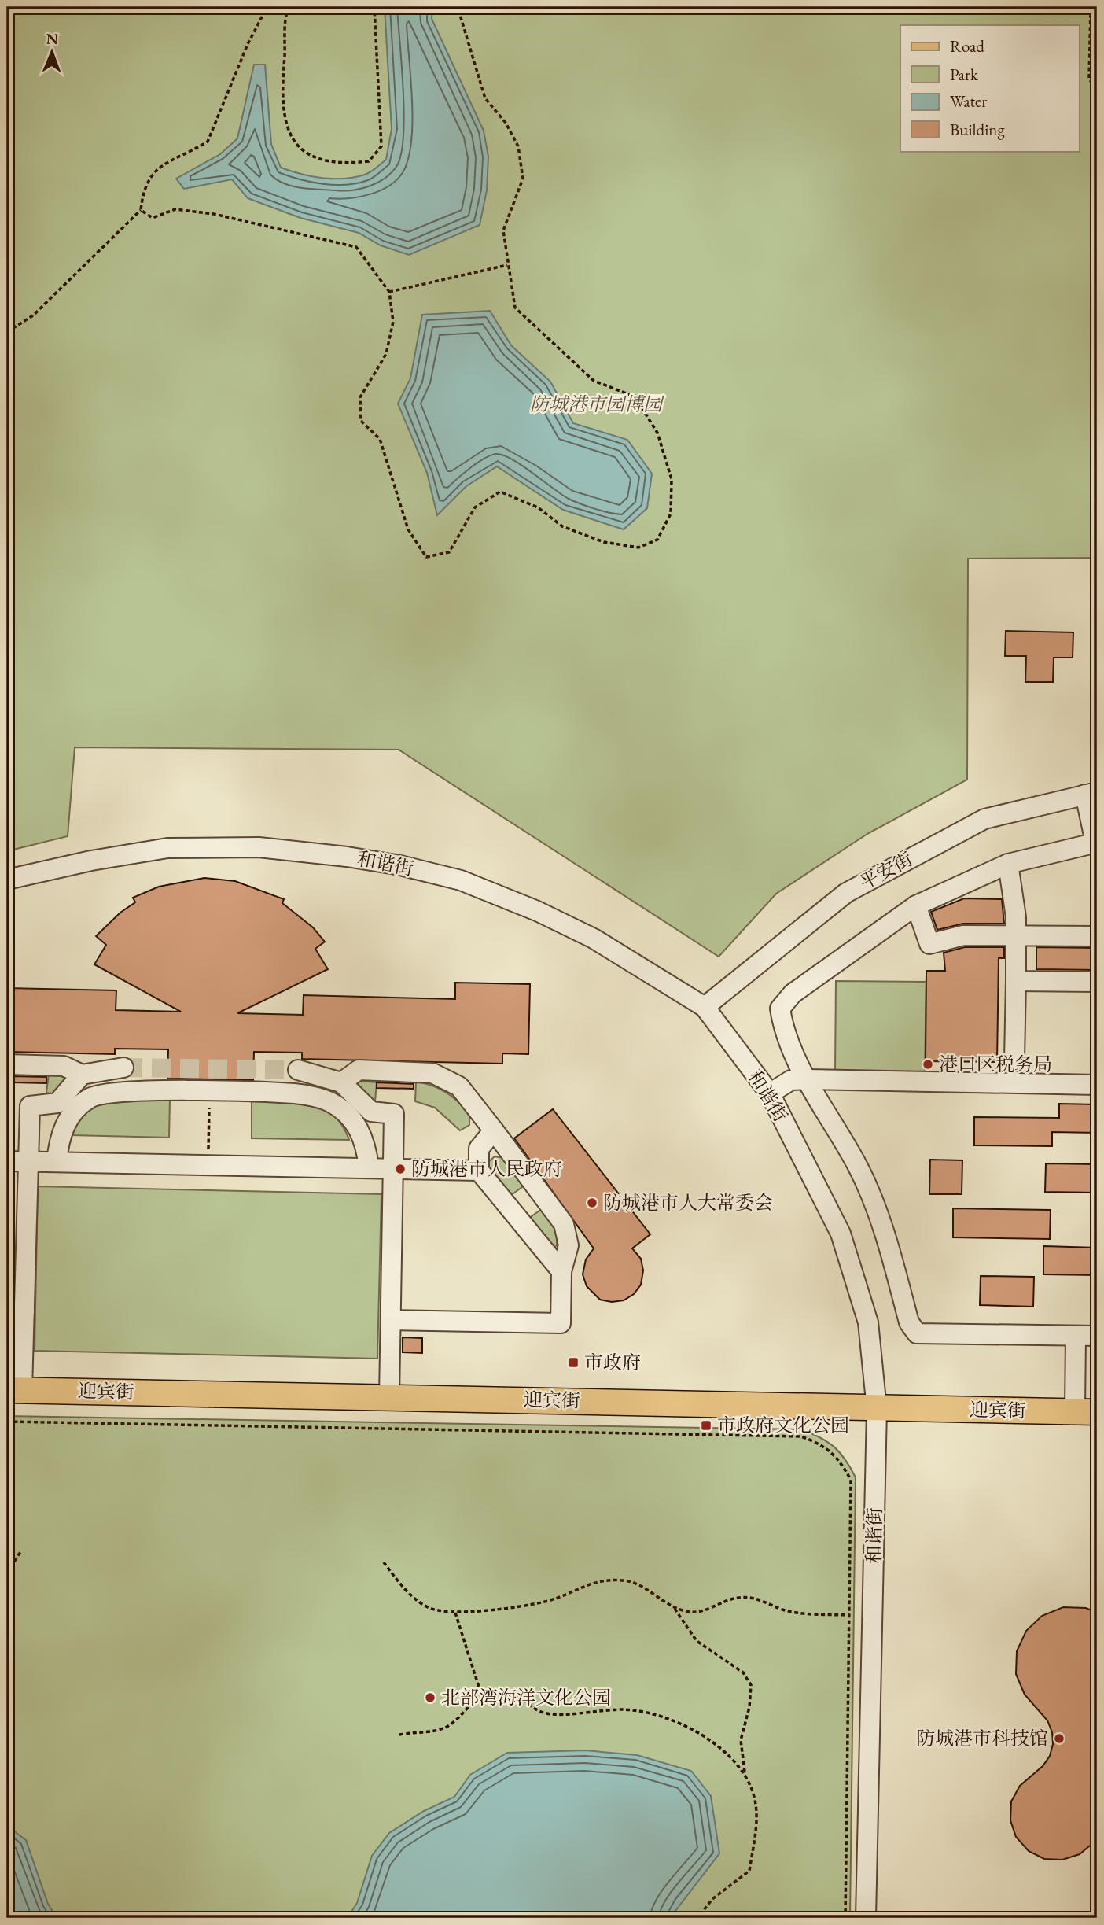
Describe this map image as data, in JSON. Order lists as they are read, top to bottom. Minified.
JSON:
{"streets":{"main road":["迎宾街"],"street":["和谐街","平安街"]},"crossings":[["和谐街","平安街"],["和谐街","迎宾街"]],"parks":["防城港市园博园"],"places":{"other":["港口区税务局","防城港市人民政府","防城港市人大常委会","北部湾海洋文化公园","防城港市科技馆"],"transit":["市政府","市政府文化公园"]},"legend":["Road","Park","Water","Building"],"north":"top"}
